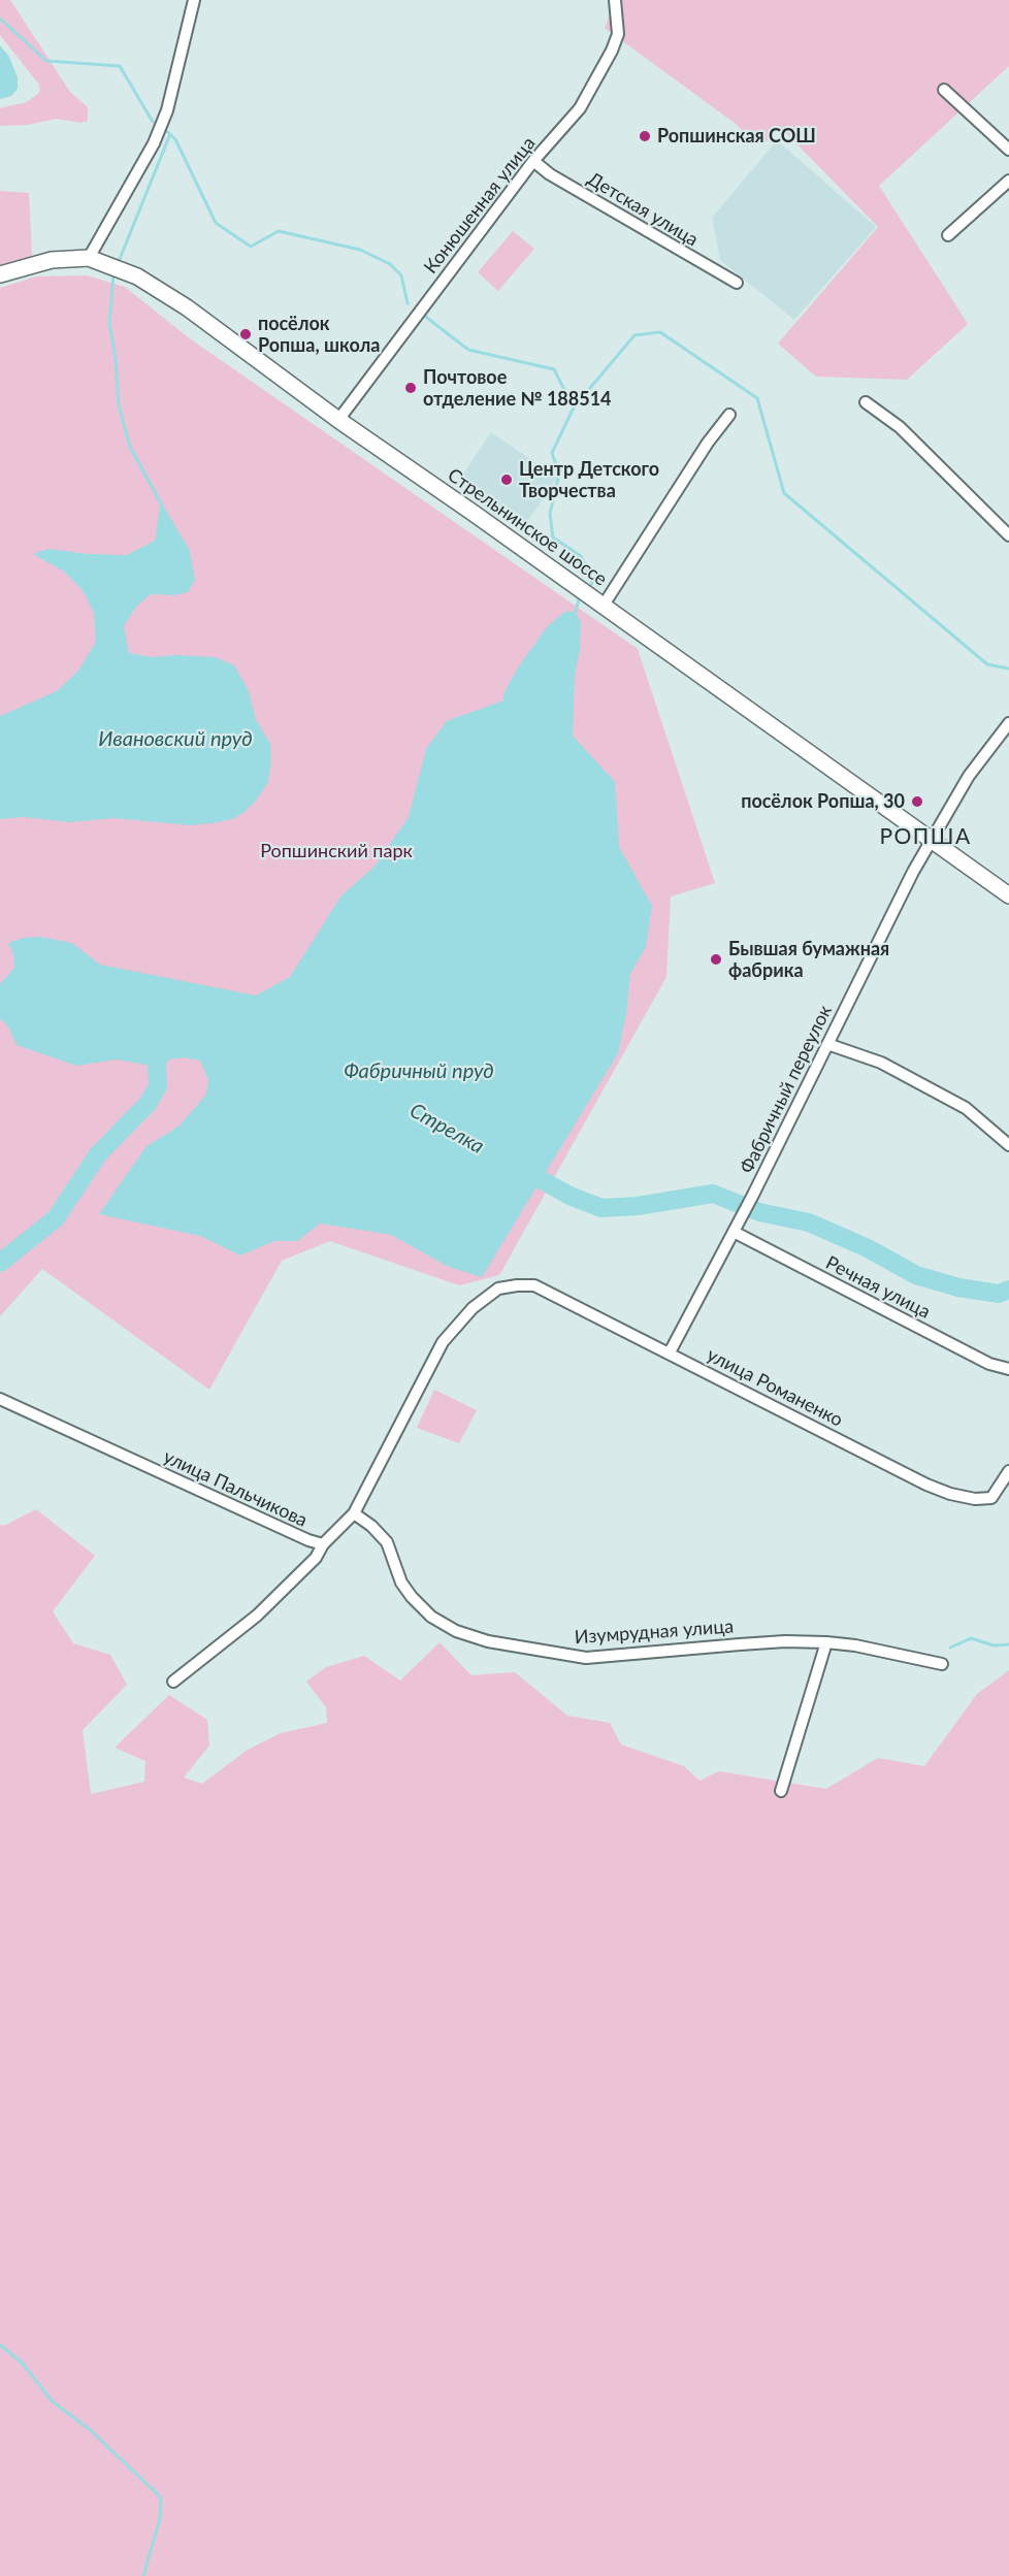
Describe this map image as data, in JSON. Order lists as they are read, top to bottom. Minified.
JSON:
{"streets":{"main road":["Стрельнинское шоссе"],"street":["Конюшенная улица","Детская улица","Фабричный переулок","Речная улица","улица Романенко","улица Пальчикова","Изумрудная улица"]},"crossings":[["Конюшенная улица","Детская улица"],["Конюшенная улица","Стрельнинское шоссе"],["Стрельнинское шоссе","Фабричный переулок"],["Фабричный переулок","Речная улица"],["Фабричный переулок","улица Романенко"],["улица Романенко","улица Пальчикова"],["улица Пальчикова","Изумрудная улица"]],"districts":["РОПША"],"water":["Ивановский пруд","Фабричный пруд","Стрелка"],"parks":["Ропшинский парк"],"places":["Ропшинская СОШ","посёлок Ропша, школа","Почтовое отделение № 188514","Центр Детского Творчества","посёлок Ропша, 30","Бывшая бумажная фабрика"]}
